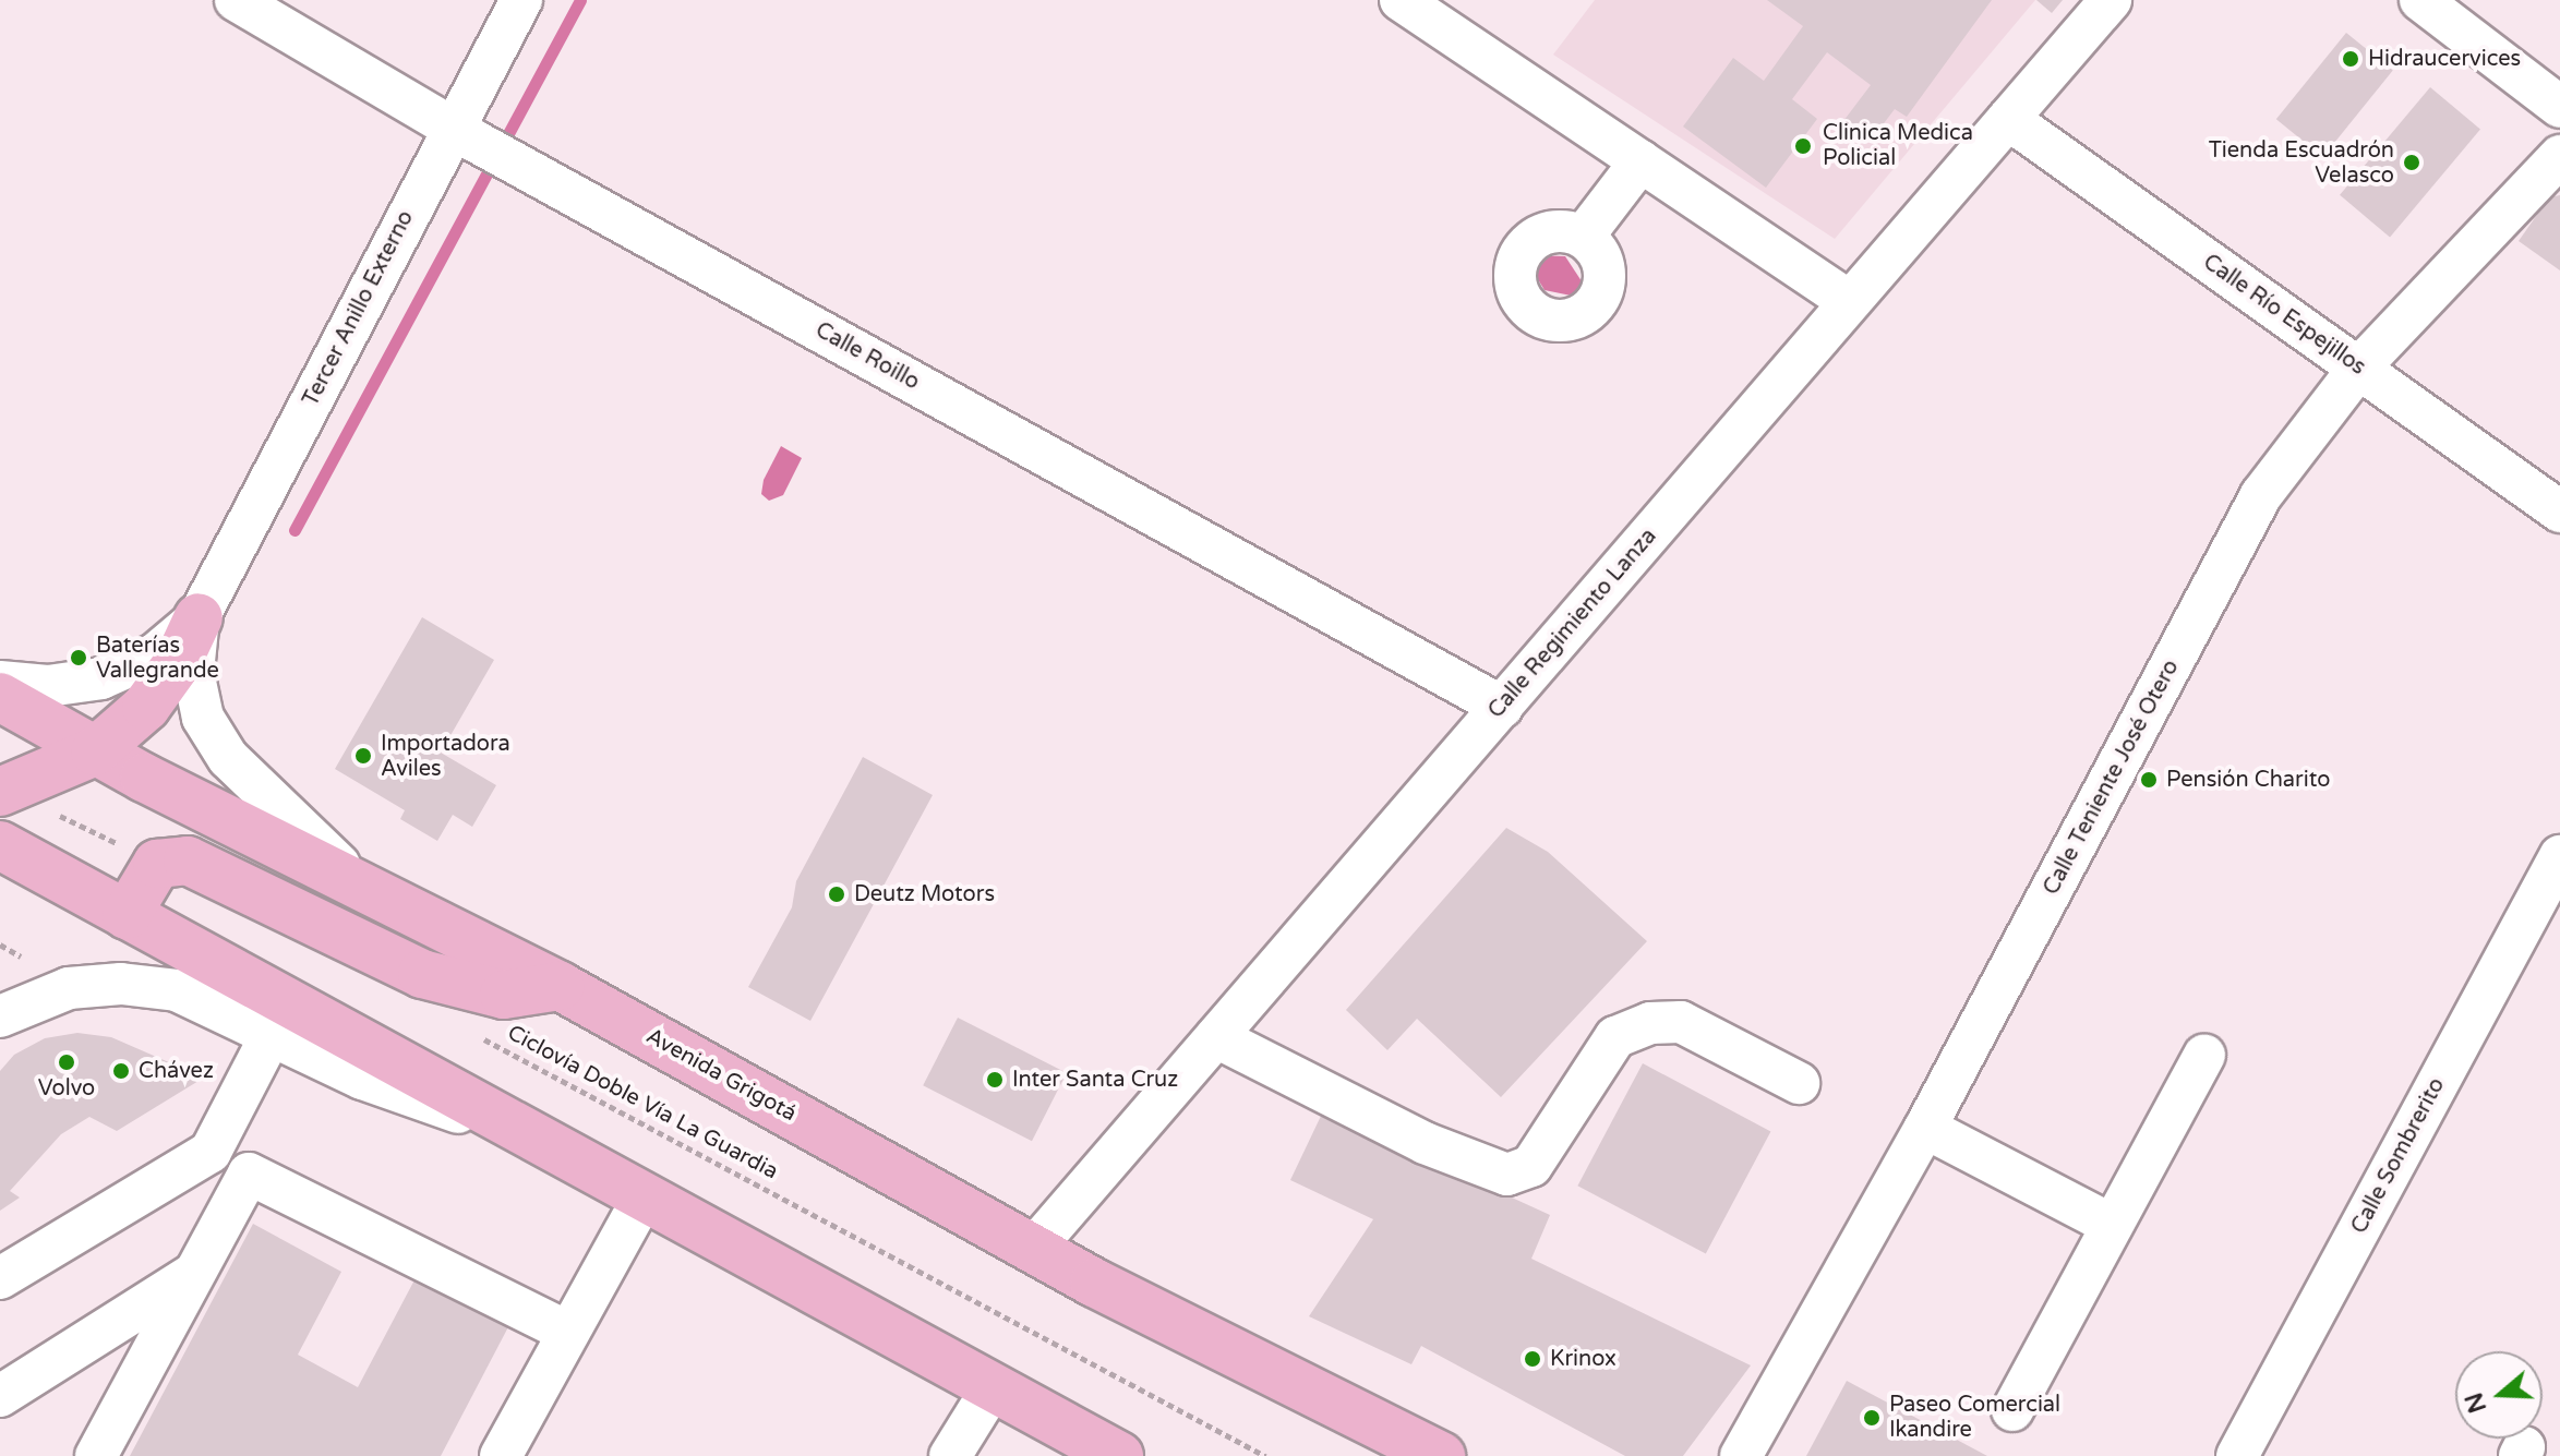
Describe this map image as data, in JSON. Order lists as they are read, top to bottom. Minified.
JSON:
{"streets":{"main road":["Avenida Grigotá"],"street":["Tercer Anillo Externo","Calle Río Espejillos","Calle Roillo","Calle Regimiento Lanza","Calle Teniente José Otero","Calle Sombrerito"],"path":["Ciclovía Doble Vía La Guardia"]},"crossings":[["Tercer Anillo Externo","Calle Roillo"],["Tercer Anillo Externo","Avenida Grigotá"],["Calle Río Espejillos","Calle Regimiento Lanza"],["Calle Río Espejillos","Calle Teniente José Otero"],["Calle Roillo","Calle Regimiento Lanza"],["Calle Regimiento Lanza","Avenida Grigotá"]],"places":["Hidraucervices","Clinica Medica Policial","Tienda Escuadrón Velasco","Baterías Vallegrande","Importadora Aviles","Pensión Charito","Deutz Motors","Volvo","Chávez","Inter Santa Cruz","Krinox","Paseo Comercial Ikandire"],"north":"left"}
